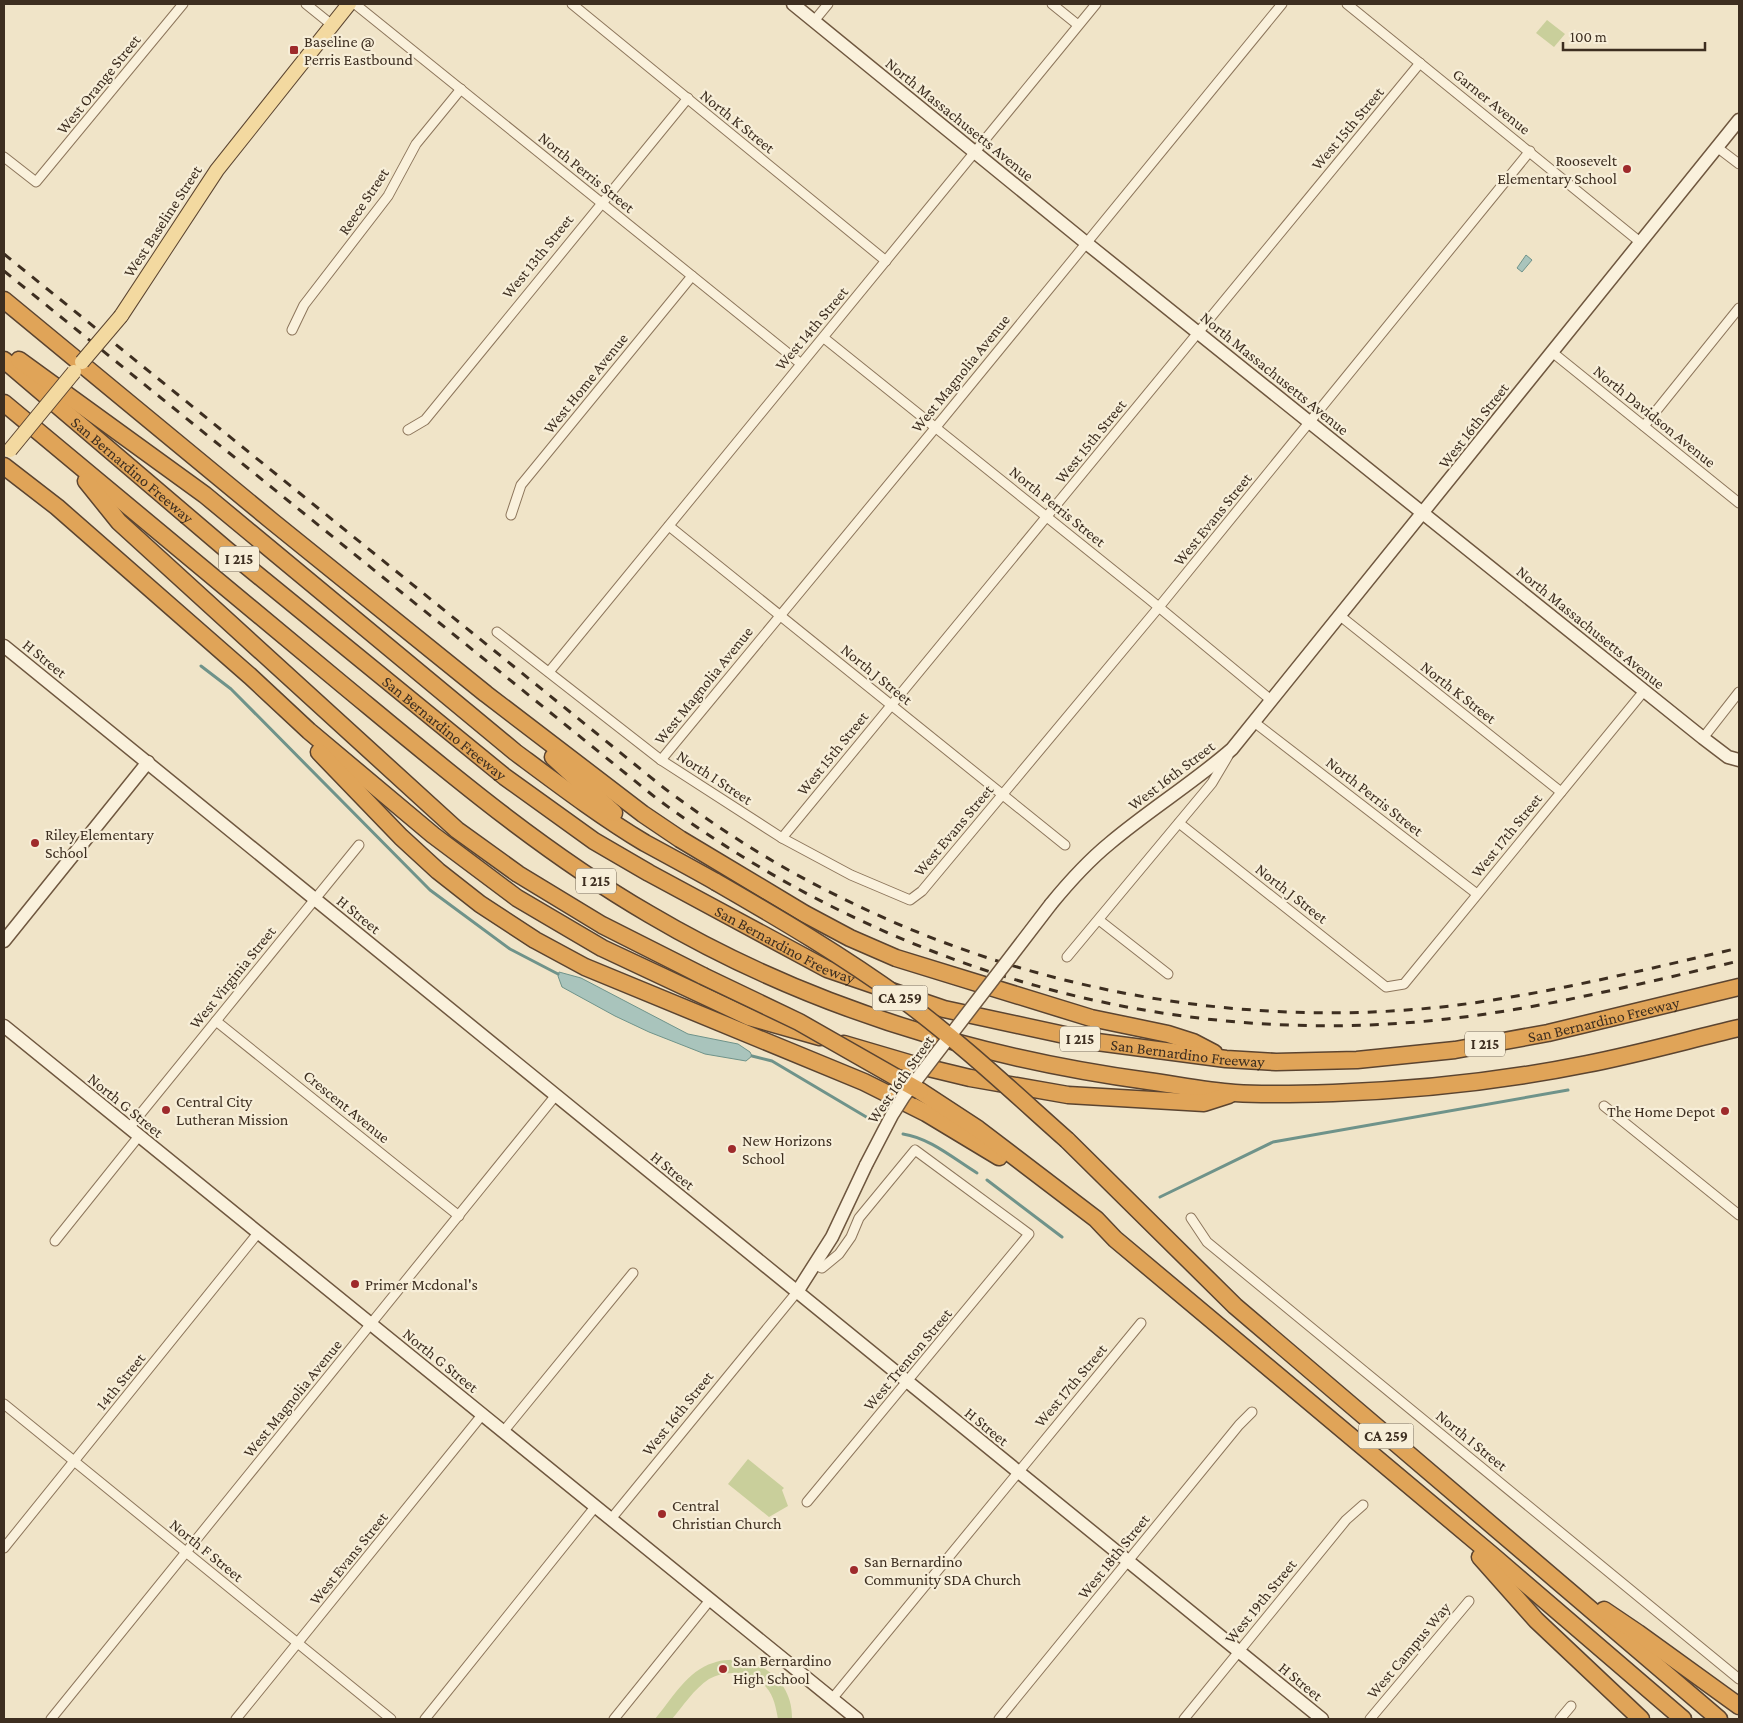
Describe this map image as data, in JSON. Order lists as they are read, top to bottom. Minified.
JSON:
{"streets":{"highway":["San Bernardino Freeway","I 215","CA 259"],"main road":["West Baseline Street"],"street":["West Orange Street","Garner Avenue","North Massachusetts Avenue","North K Street","West 15th Street","North Perris Street","Reece Street","West 13th Street","West 14th Street","West Magnolia Avenue","West Home Avenue","North Davidson Avenue","West 16th Street","West Evans Street","H Street","North J Street","North I Street","West 17th Street","West Virginia Street","North G Street","Crescent Avenue","West Trenton Street","14th Street","North F Street","West 18th Street","West 19th Street","West Campus Way"]},"crossings":[["Garner Avenue","West 15th Street"],["Garner Avenue","West 16th Street"],["Garner Avenue","West Evans Street"],["North Massachusetts Avenue","West 15th Street"],["North Massachusetts Avenue","West 14th Street"],["North Massachusetts Avenue","West Magnolia Avenue"],["North Massachusetts Avenue","West 16th Street"],["North Massachusetts Avenue","West Evans Street"],["North Massachusetts Avenue","West 17th Street"],["North K Street","West 13th Street"],["North K Street","West 14th Street"],["North K Street","West 16th Street"],["North K Street","West 17th Street"],["West 15th Street","North Perris Street"],["West 15th Street","North J Street"],["West 15th Street","North I Street"],["North Perris Street","Reece Street"],["North Perris Street","West 13th Street"],["North Perris Street","West 14th Street"],["North Perris Street","West Magnolia Avenue"],["North Perris Street","West Home Avenue"],["North Perris Street","West 16th Street"],["North Perris Street","West Evans Street"],["North Perris Street","West 17th Street"],["West 14th Street","North J Street"],["West 14th Street","North I Street"],["West Magnolia Avenue","H Street"],["West Magnolia Avenue","North J Street"],["West Magnolia Avenue","North I Street"],["West Magnolia Avenue","North G Street"],["West Magnolia Avenue","Crescent Avenue"],["West Magnolia Avenue","North F Street"],["North Davidson Avenue","West 16th Street"],["West 16th Street","H Street"],["West 16th Street","North J Street"],["West 16th Street","North G Street"],["West 16th Street","West Trenton Street"],["West Evans Street","North J Street"],["West Evans Street","North I Street"],["West Evans Street","North G Street"],["West Evans Street","North F Street"],["H Street","West 17th Street"],["H Street","West Virginia Street"],["H Street","West Trenton Street"],["H Street","West 18th Street"],["H Street","West 19th Street"],["North J Street","West 17th Street"],["West 17th Street","North G Street"],["West Virginia Street","North G Street"],["West Virginia Street","Crescent Avenue"],["North G Street","14th Street"],["14th Street","North F Street"]],"places":{"transit":["Baseline @ Perris Eastbound"],"other":["Roosevelt Elementary School","Riley Elementary School","Central City Lutheran Mission","The Home Depot","New Horizons School","Primer Mcdonal's","Central Christian Church","San Bernardino Community SDA Church","San Bernardino High School"]},"scale_bar":"100 m"}
